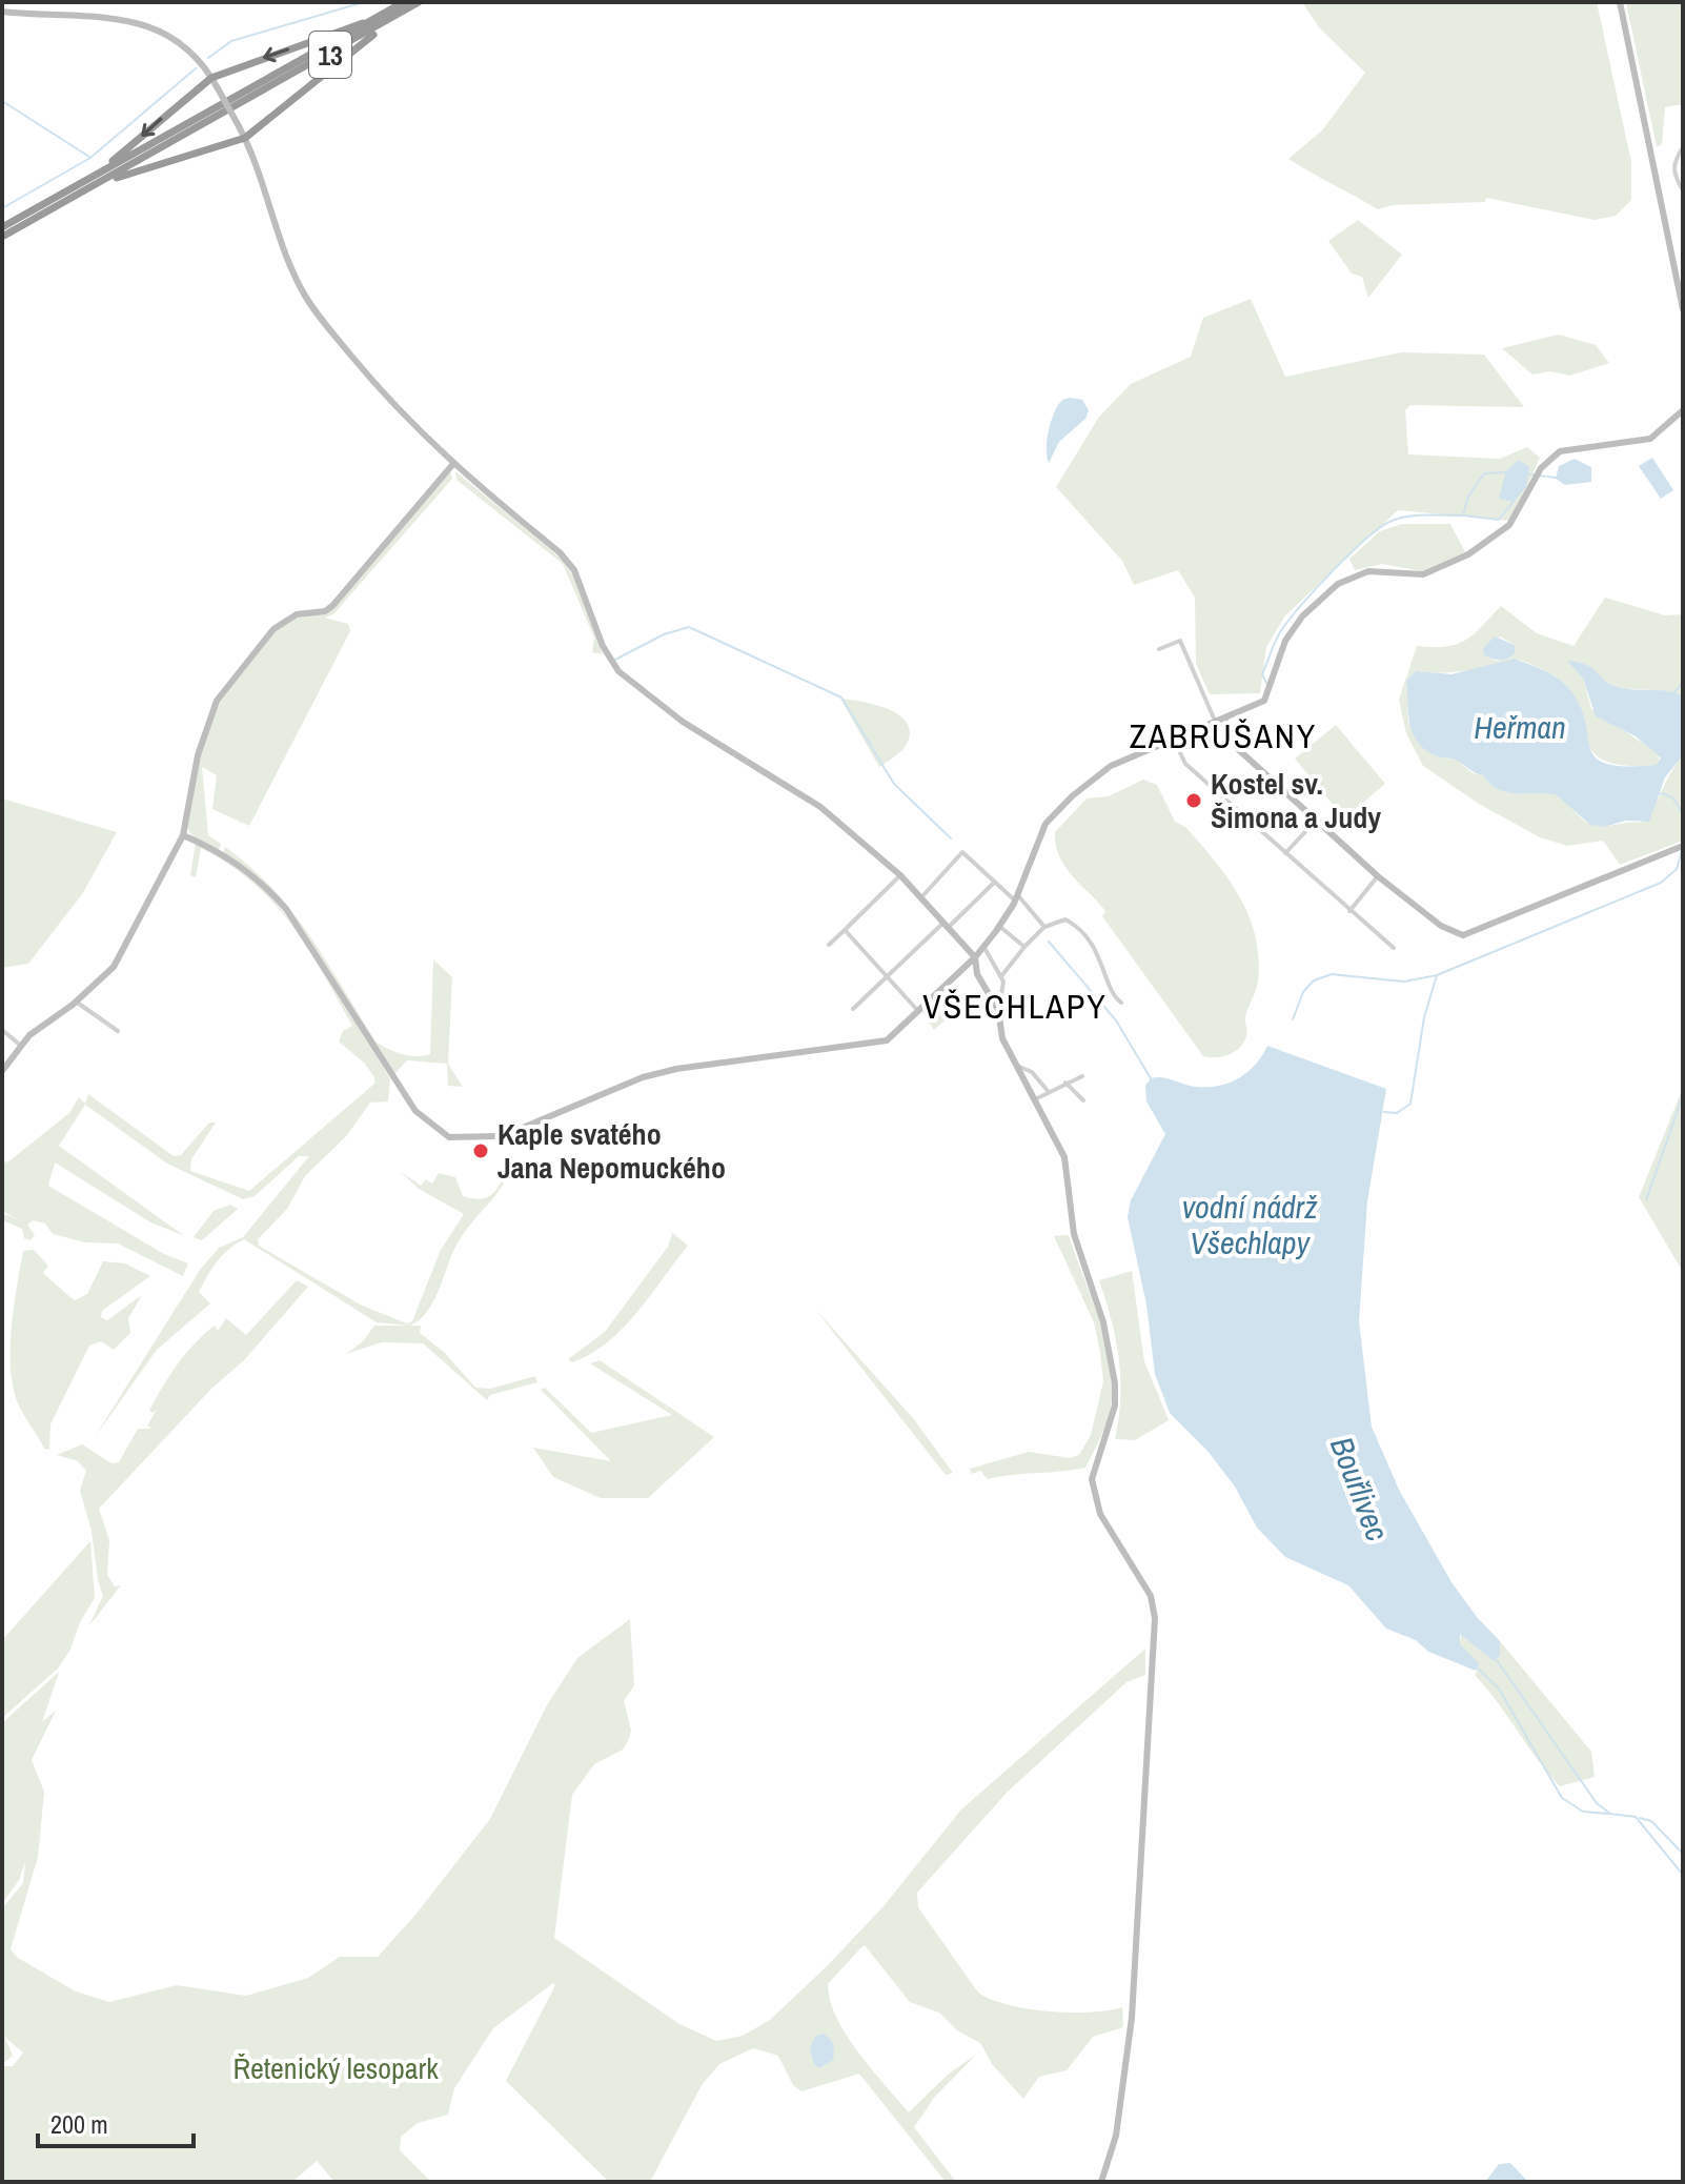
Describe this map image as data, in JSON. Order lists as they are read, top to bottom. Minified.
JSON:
{"streets":{"highway":["13"]},"districts":["ZABRUŠANY","VŠECHLAPY"],"water":["Heřman","vodní nádrž Všechlapy","Bouřlivec"],"parks":["Řetenický lesopark"],"places":["Kostel sv. Šimona a Judy","Kaple svatého Jana Nepomuckého"],"scale_bar":"200 m"}
